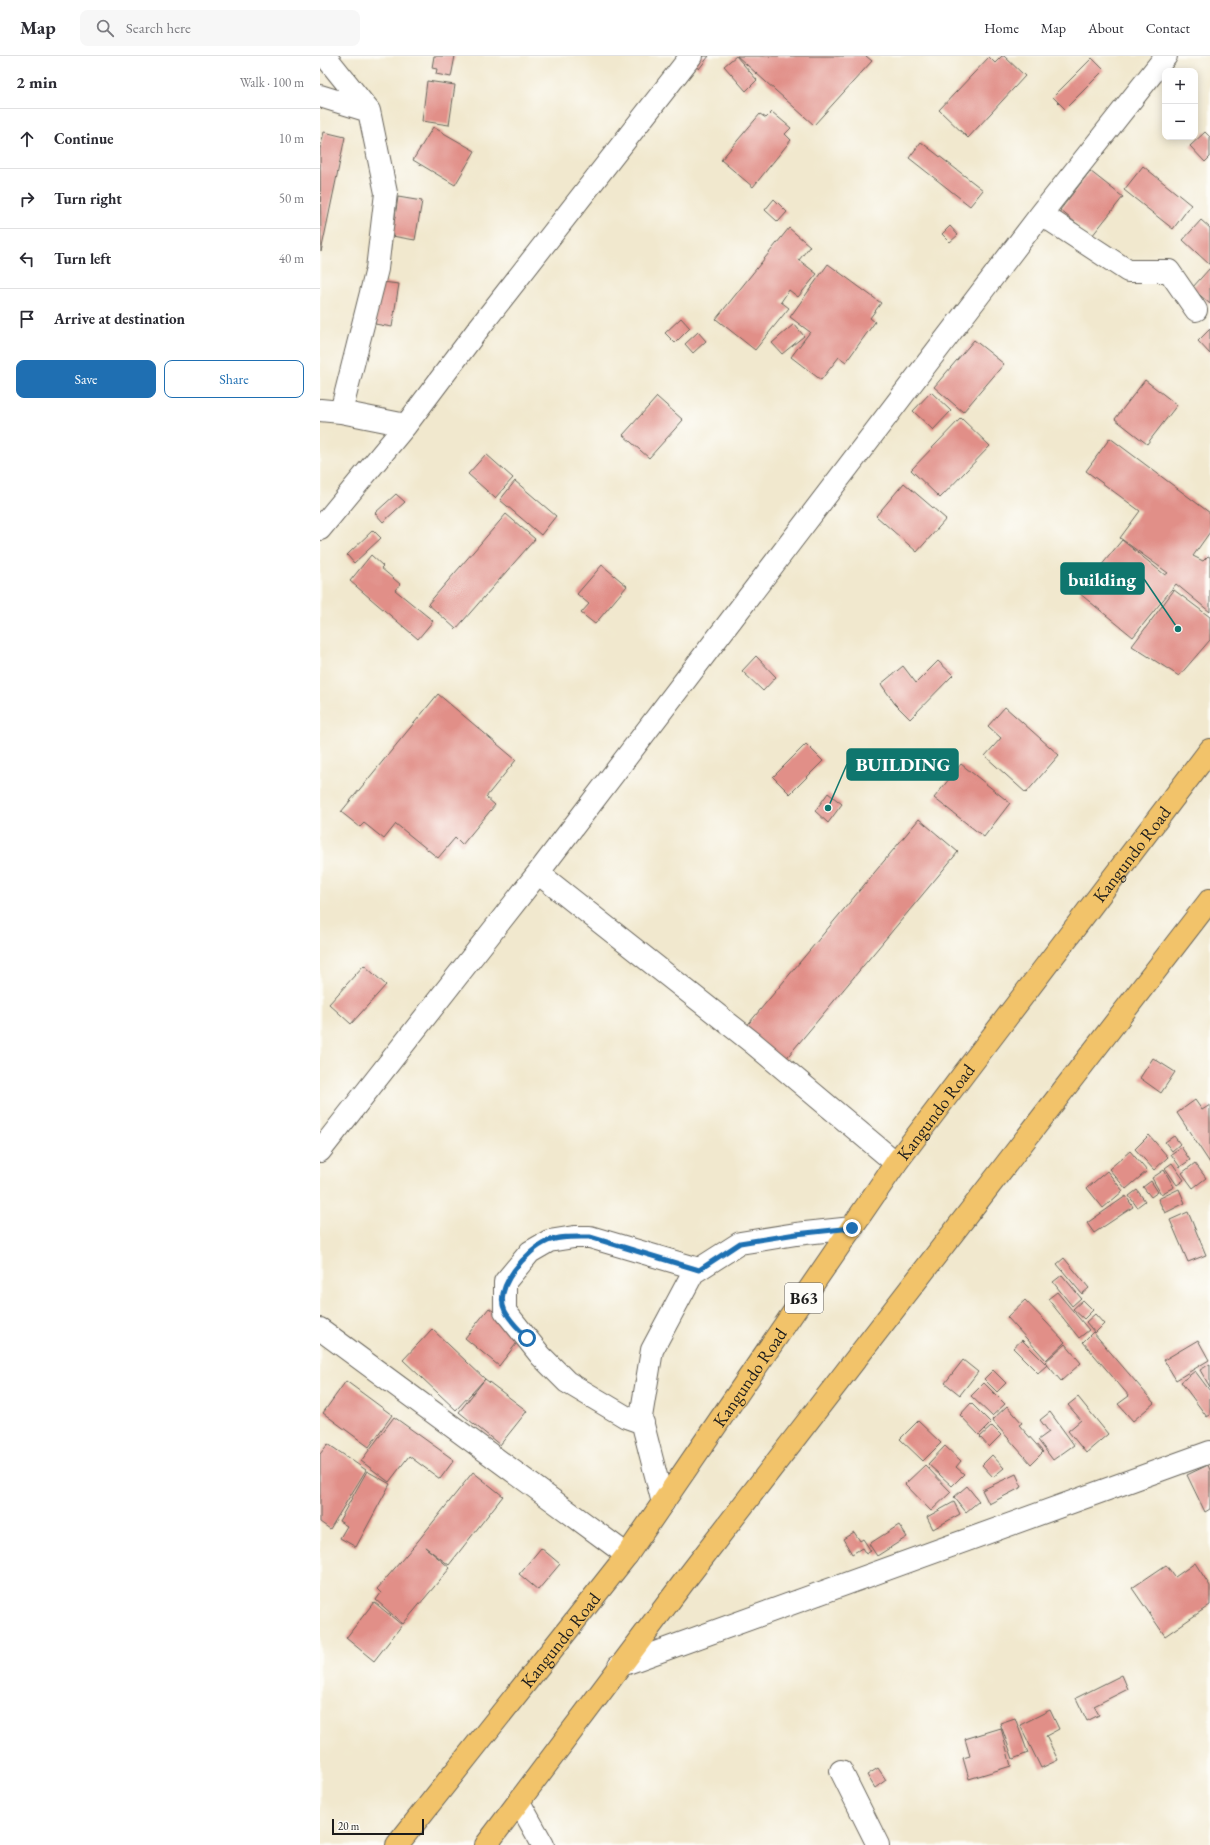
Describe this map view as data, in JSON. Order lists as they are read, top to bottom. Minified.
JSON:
{"streets":{"highway":["Kangundo Road","B63"]},"places":["building","BUILDING"],"scale_bar":"20 m","page":{"header":"Map","search":"Search here","nav":["Home","Map","About","Contact"],"heading":["2 min","Walk · 100 m"],"map_buttons":["+","−"],"list":[["Continue","10 m"],["Turn right","50 m"],["Turn left","40 m"],"Arrive at destination"],"buttons":["Save","Share"],"scale":"20 m"}}
